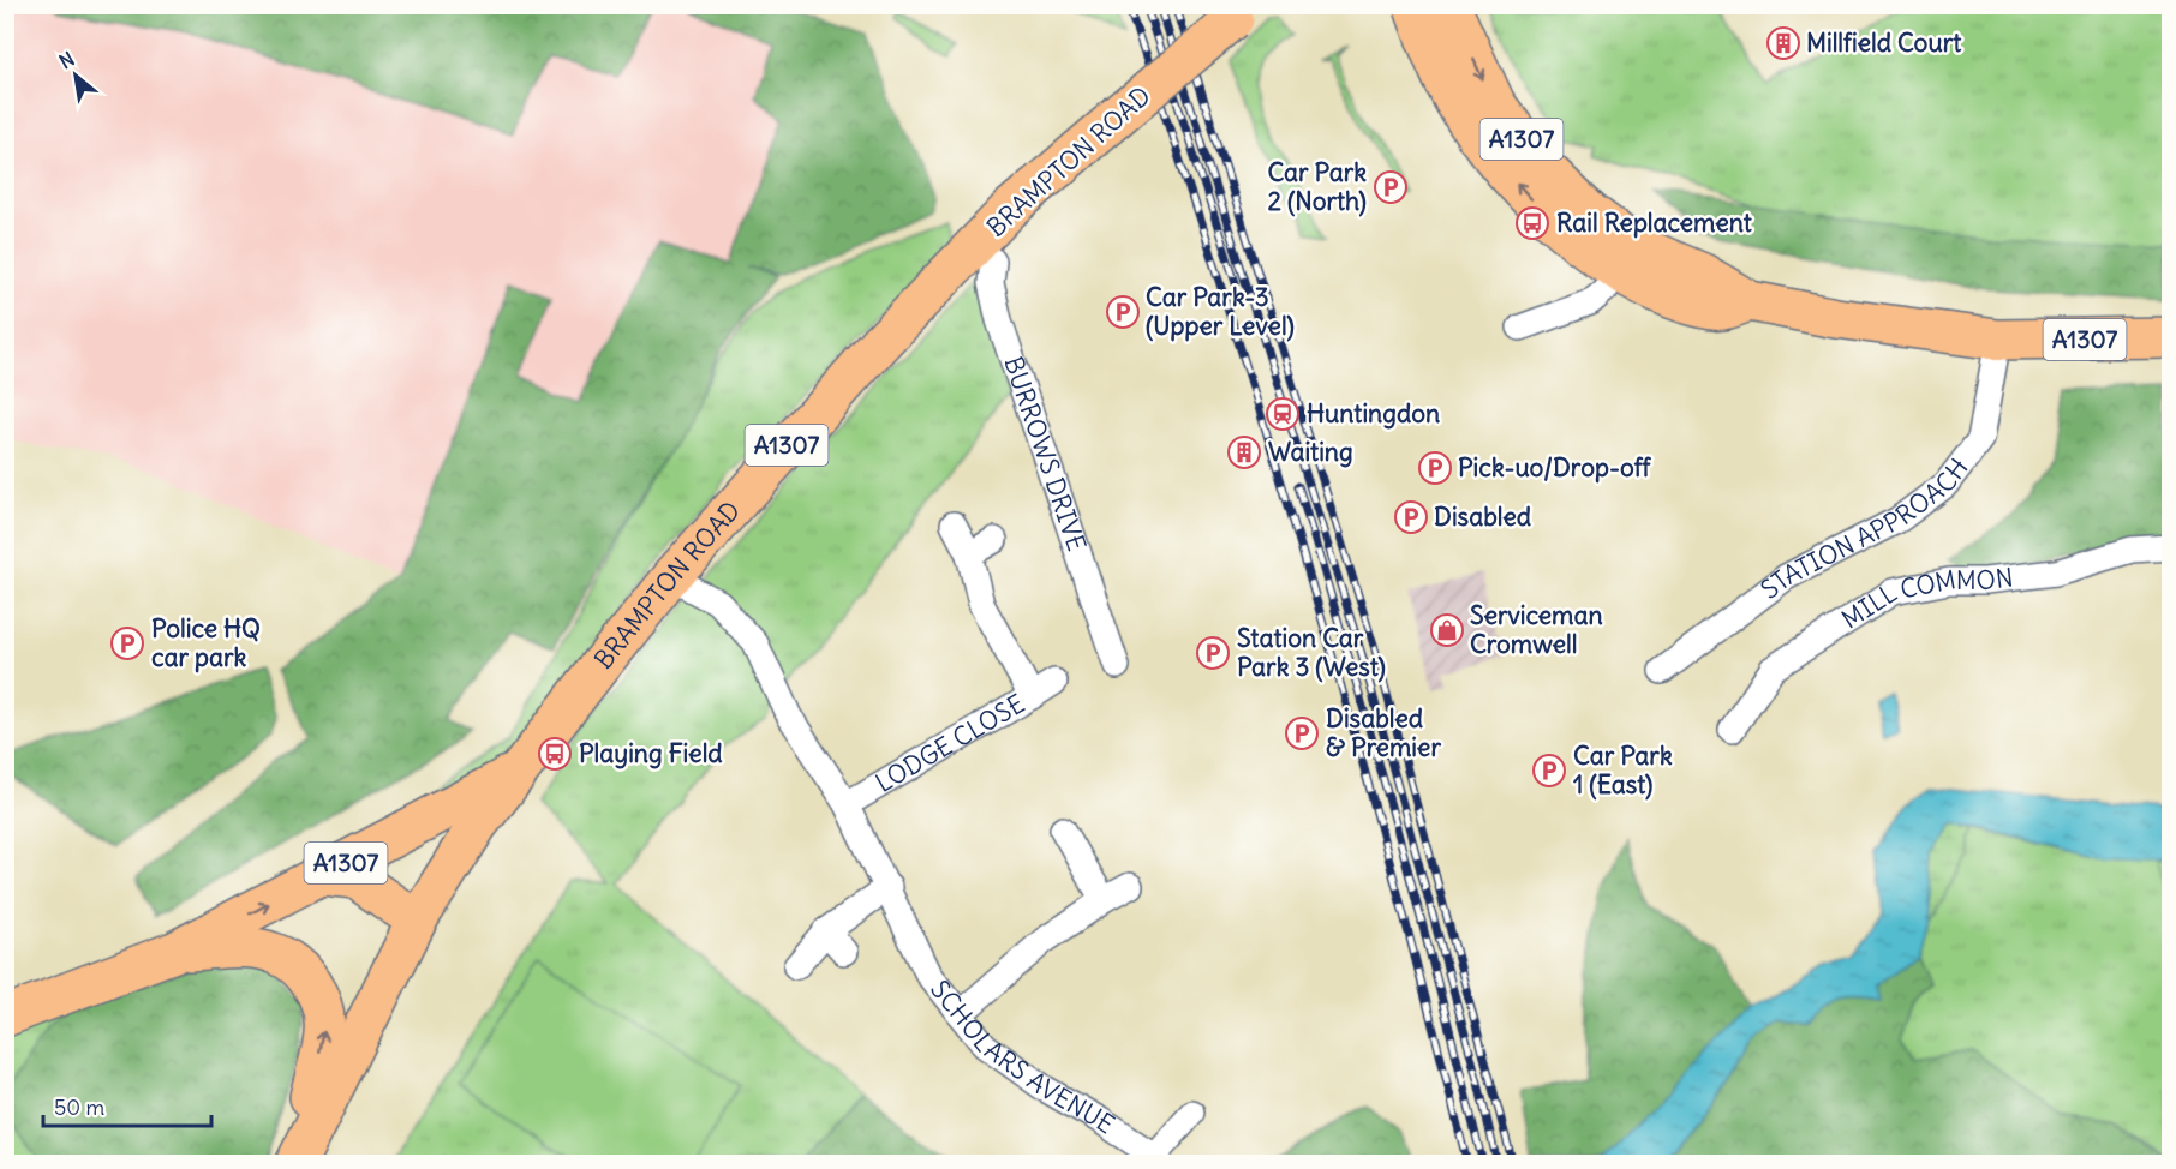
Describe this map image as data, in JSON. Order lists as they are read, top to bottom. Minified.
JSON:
{"streets":{"main road":["A1307","BRAMPTON ROAD"],"street":["BURROWS DRIVE","STATION APPROACH","MILL COMMON","LODGE CLOSE","SCHOLARS AVENUE"]},"crossings":[["A1307","BRAMPTON ROAD"],["A1307","STATION APPROACH"],["BRAMPTON ROAD","BURROWS DRIVE"],["BRAMPTON ROAD","SCHOLARS AVENUE"],["LODGE CLOSE","SCHOLARS AVENUE"]],"places":{"building":["Millfield Court","Waiting"],"parking":["Car Park 2 (North)","Car Park-3 (Upper Level)","Pick-uo/Drop-off","Disabled","Police HQ car park","Station Car Park 3 (West)","Disabled & Premier","Car Park 1 (East)"],"bus stop":["Rail Replacement","Playing Field"],"station":["Huntingdon"],"shop":["Serviceman Cromwell"]},"scale_bar":"50 m","north":"top left"}
